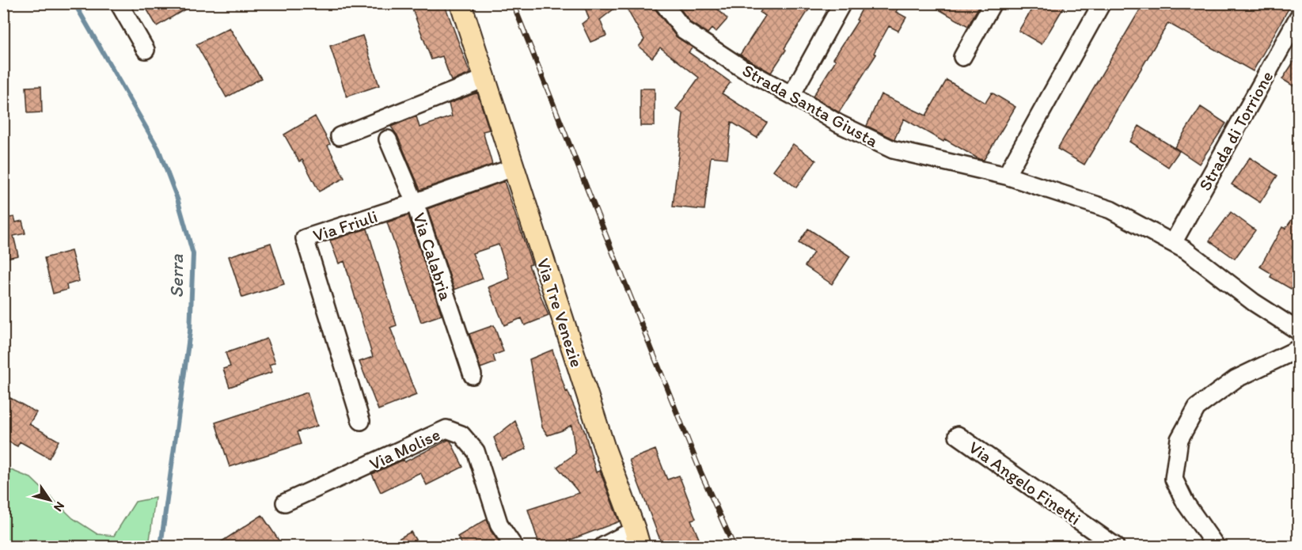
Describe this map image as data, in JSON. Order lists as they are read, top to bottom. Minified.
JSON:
{"streets":{"main road":["Via Tre Venezie"],"street":["Strada Santa Giusta","Strada di Torrione","Via Friuli","Via Calabria","Via Molise","Via Angelo Finetti"]},"crossings":[["Strada Santa Giusta","Strada di Torrione"],["Via Friuli","Via Calabria"],["Via Friuli","Via Tre Venezie"]],"water":["Serra"],"north":"bottom right"}
